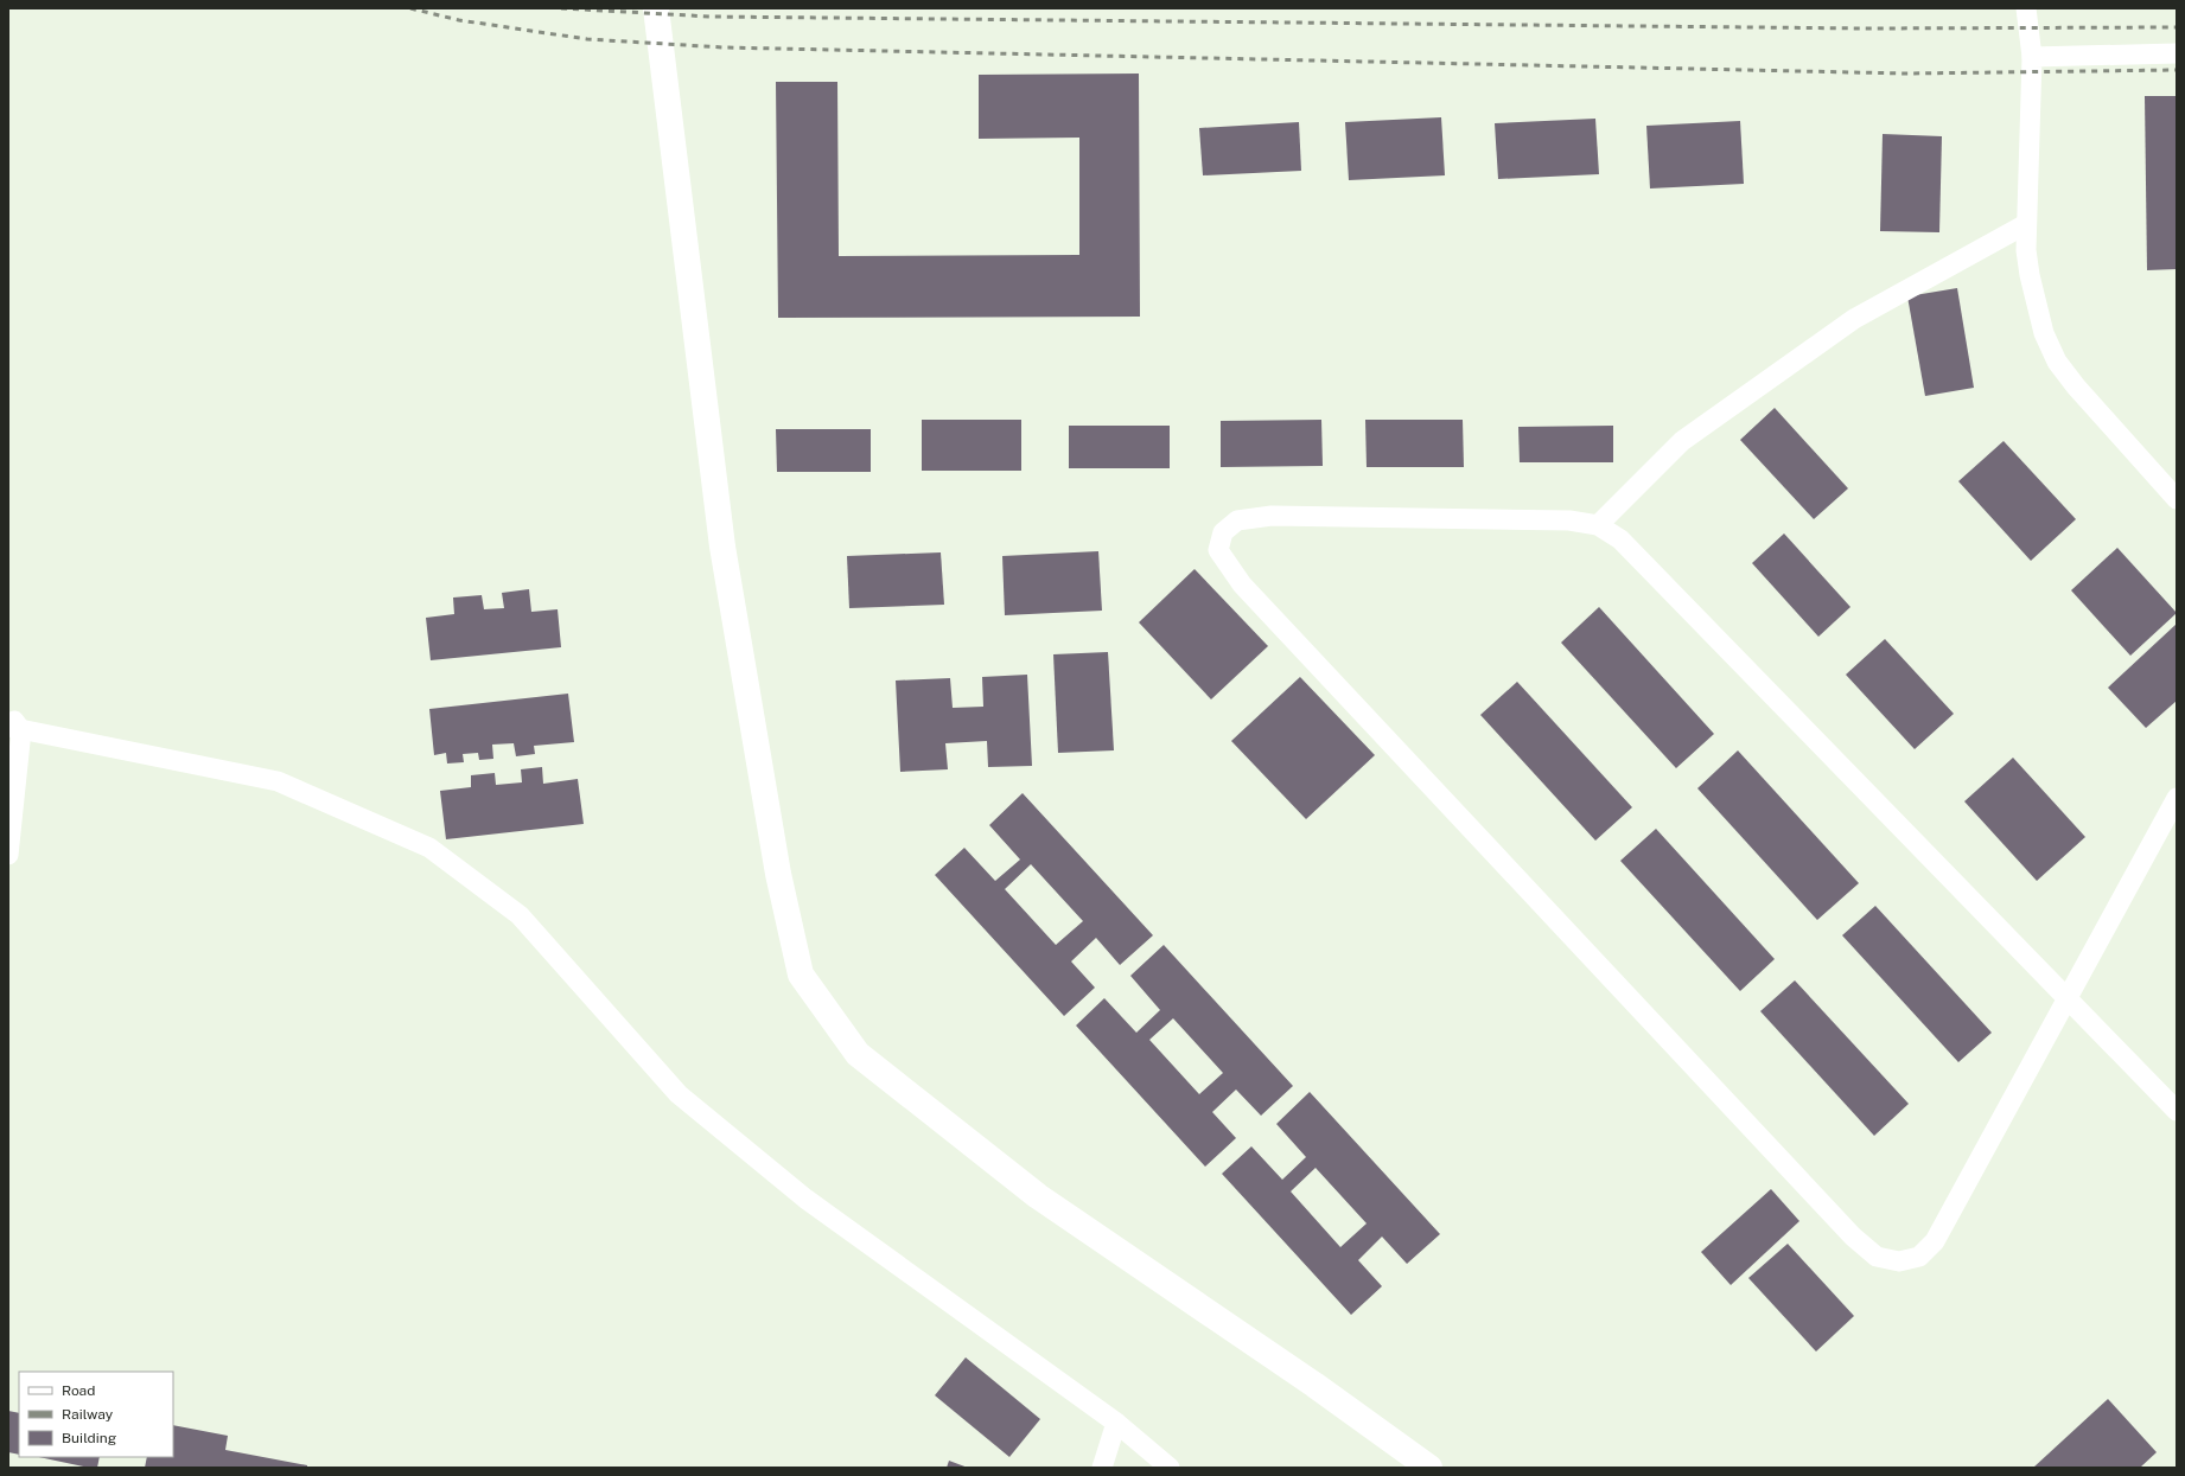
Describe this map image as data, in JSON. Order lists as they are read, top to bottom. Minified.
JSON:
{"legend":["Road","Railway","Building"]}
